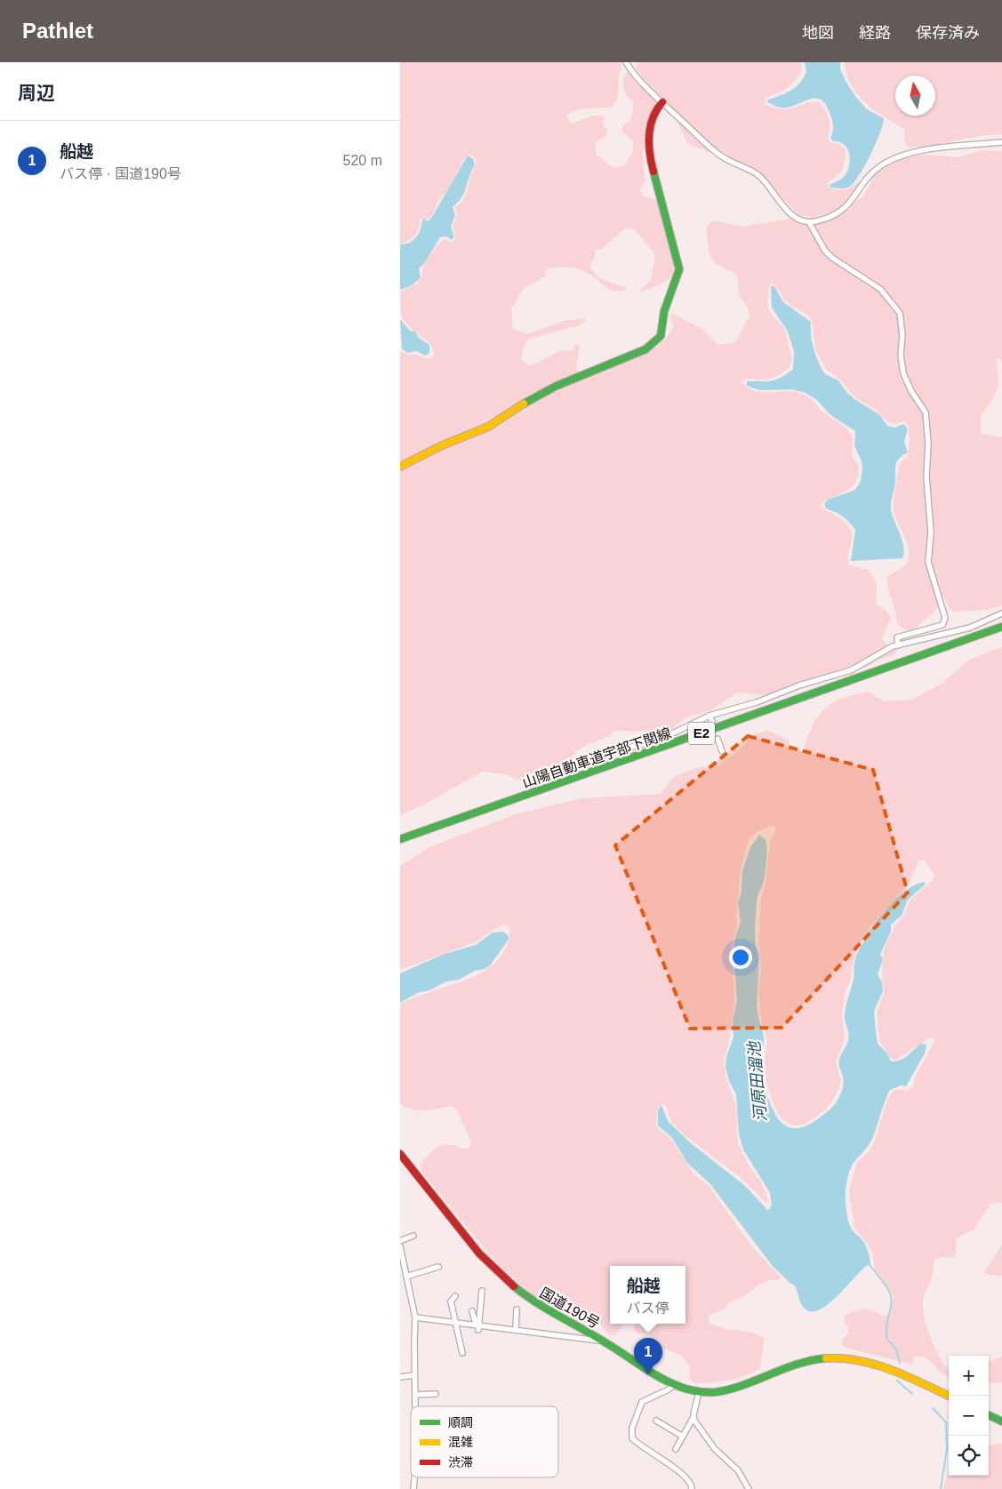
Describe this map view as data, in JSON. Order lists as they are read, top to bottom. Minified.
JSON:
{"streets":{"main road":["E2","山陽自動車道宇部下関線","国道190号"]},"water":["河原田溜池"],"legend":["順調","混雑","渋滞"],"north":"top","page":{"header":"Pathlet","nav":["地図","経路","保存済み"],"heading":"周辺","list":[{"mark":"1","name":"船越","note":"バス停 · 国道190号","value":"520 m"}],"popup":["船越","バス停"],"pins":"1","map_buttons":["+","−"]}}
